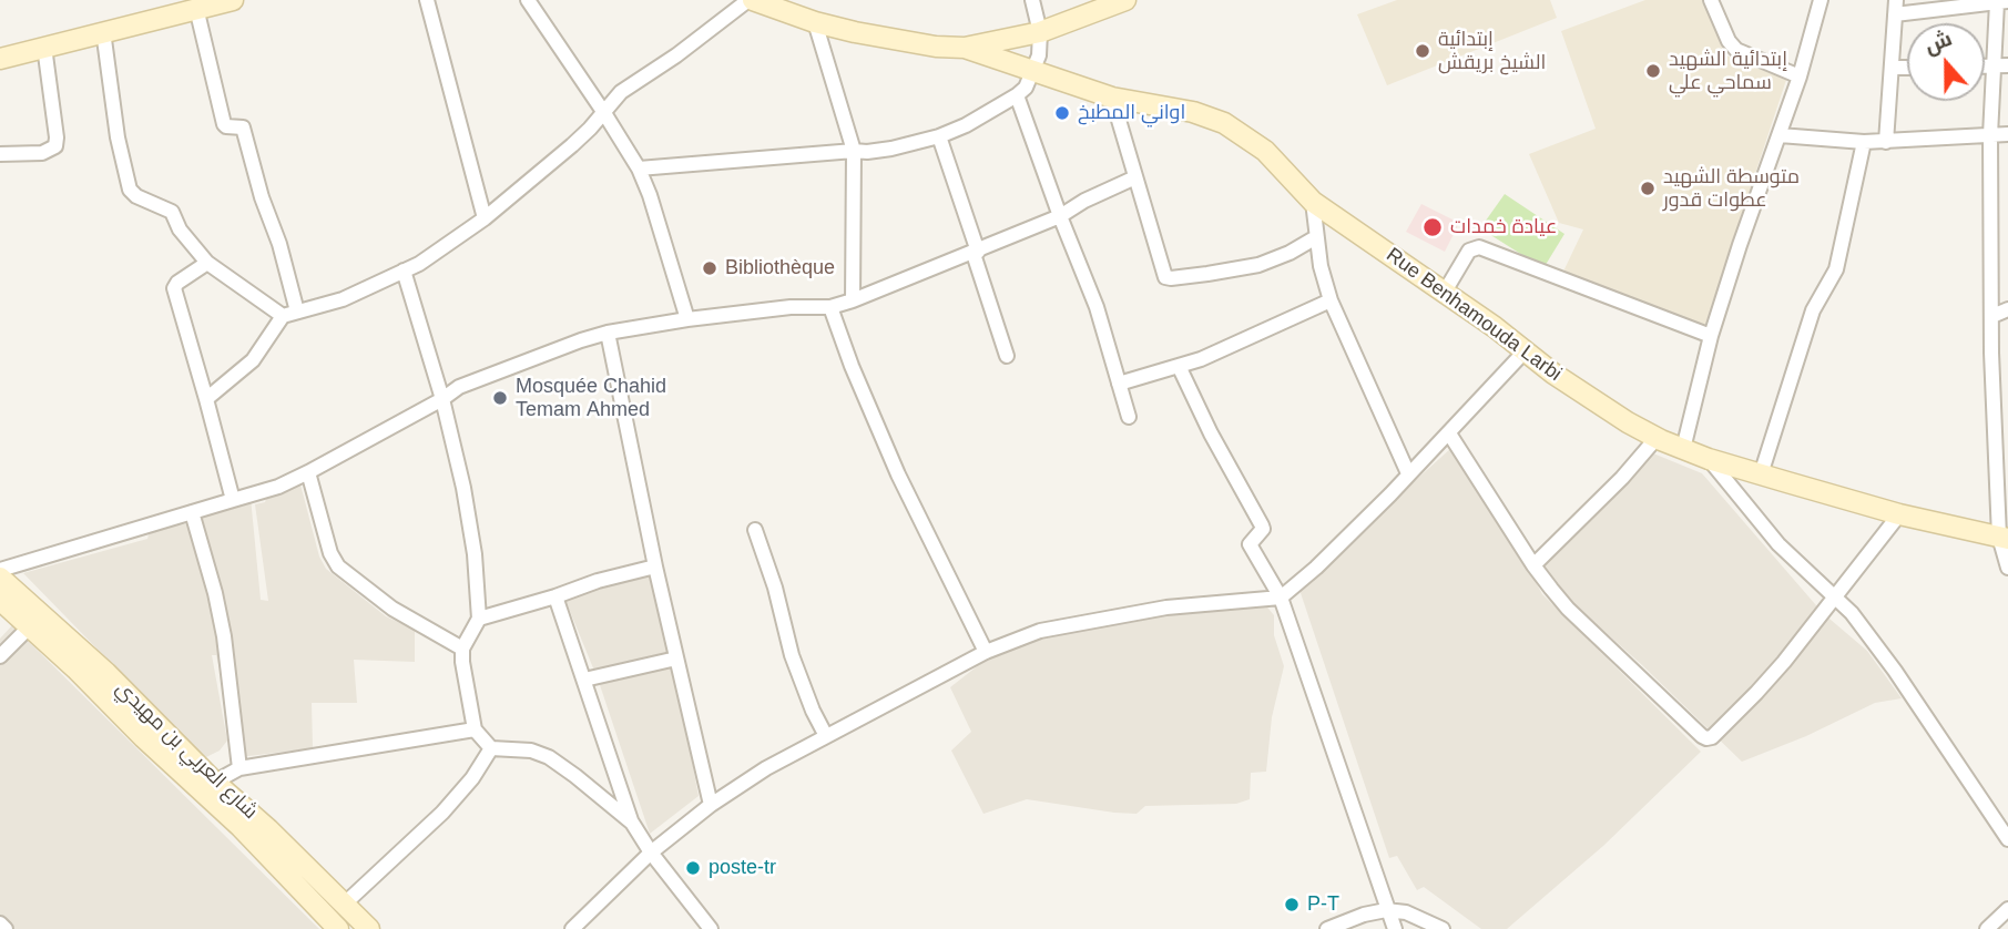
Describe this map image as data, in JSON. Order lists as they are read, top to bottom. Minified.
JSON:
{"streets":{"street":["Rue Benhamouda Larbi","شارع العربي بن مهيدي"]},"places":["إبتدائية الشيخ بريقش","إبتدائية الشهيد سماحي علي","اواني المطبخ","متوسطة الشهيد عطوات قدور","عيادة خمدات","Bibliothèque","Mosquée Chahid Temam Ahmed","poste-tr","P-T"],"north":"top"}
